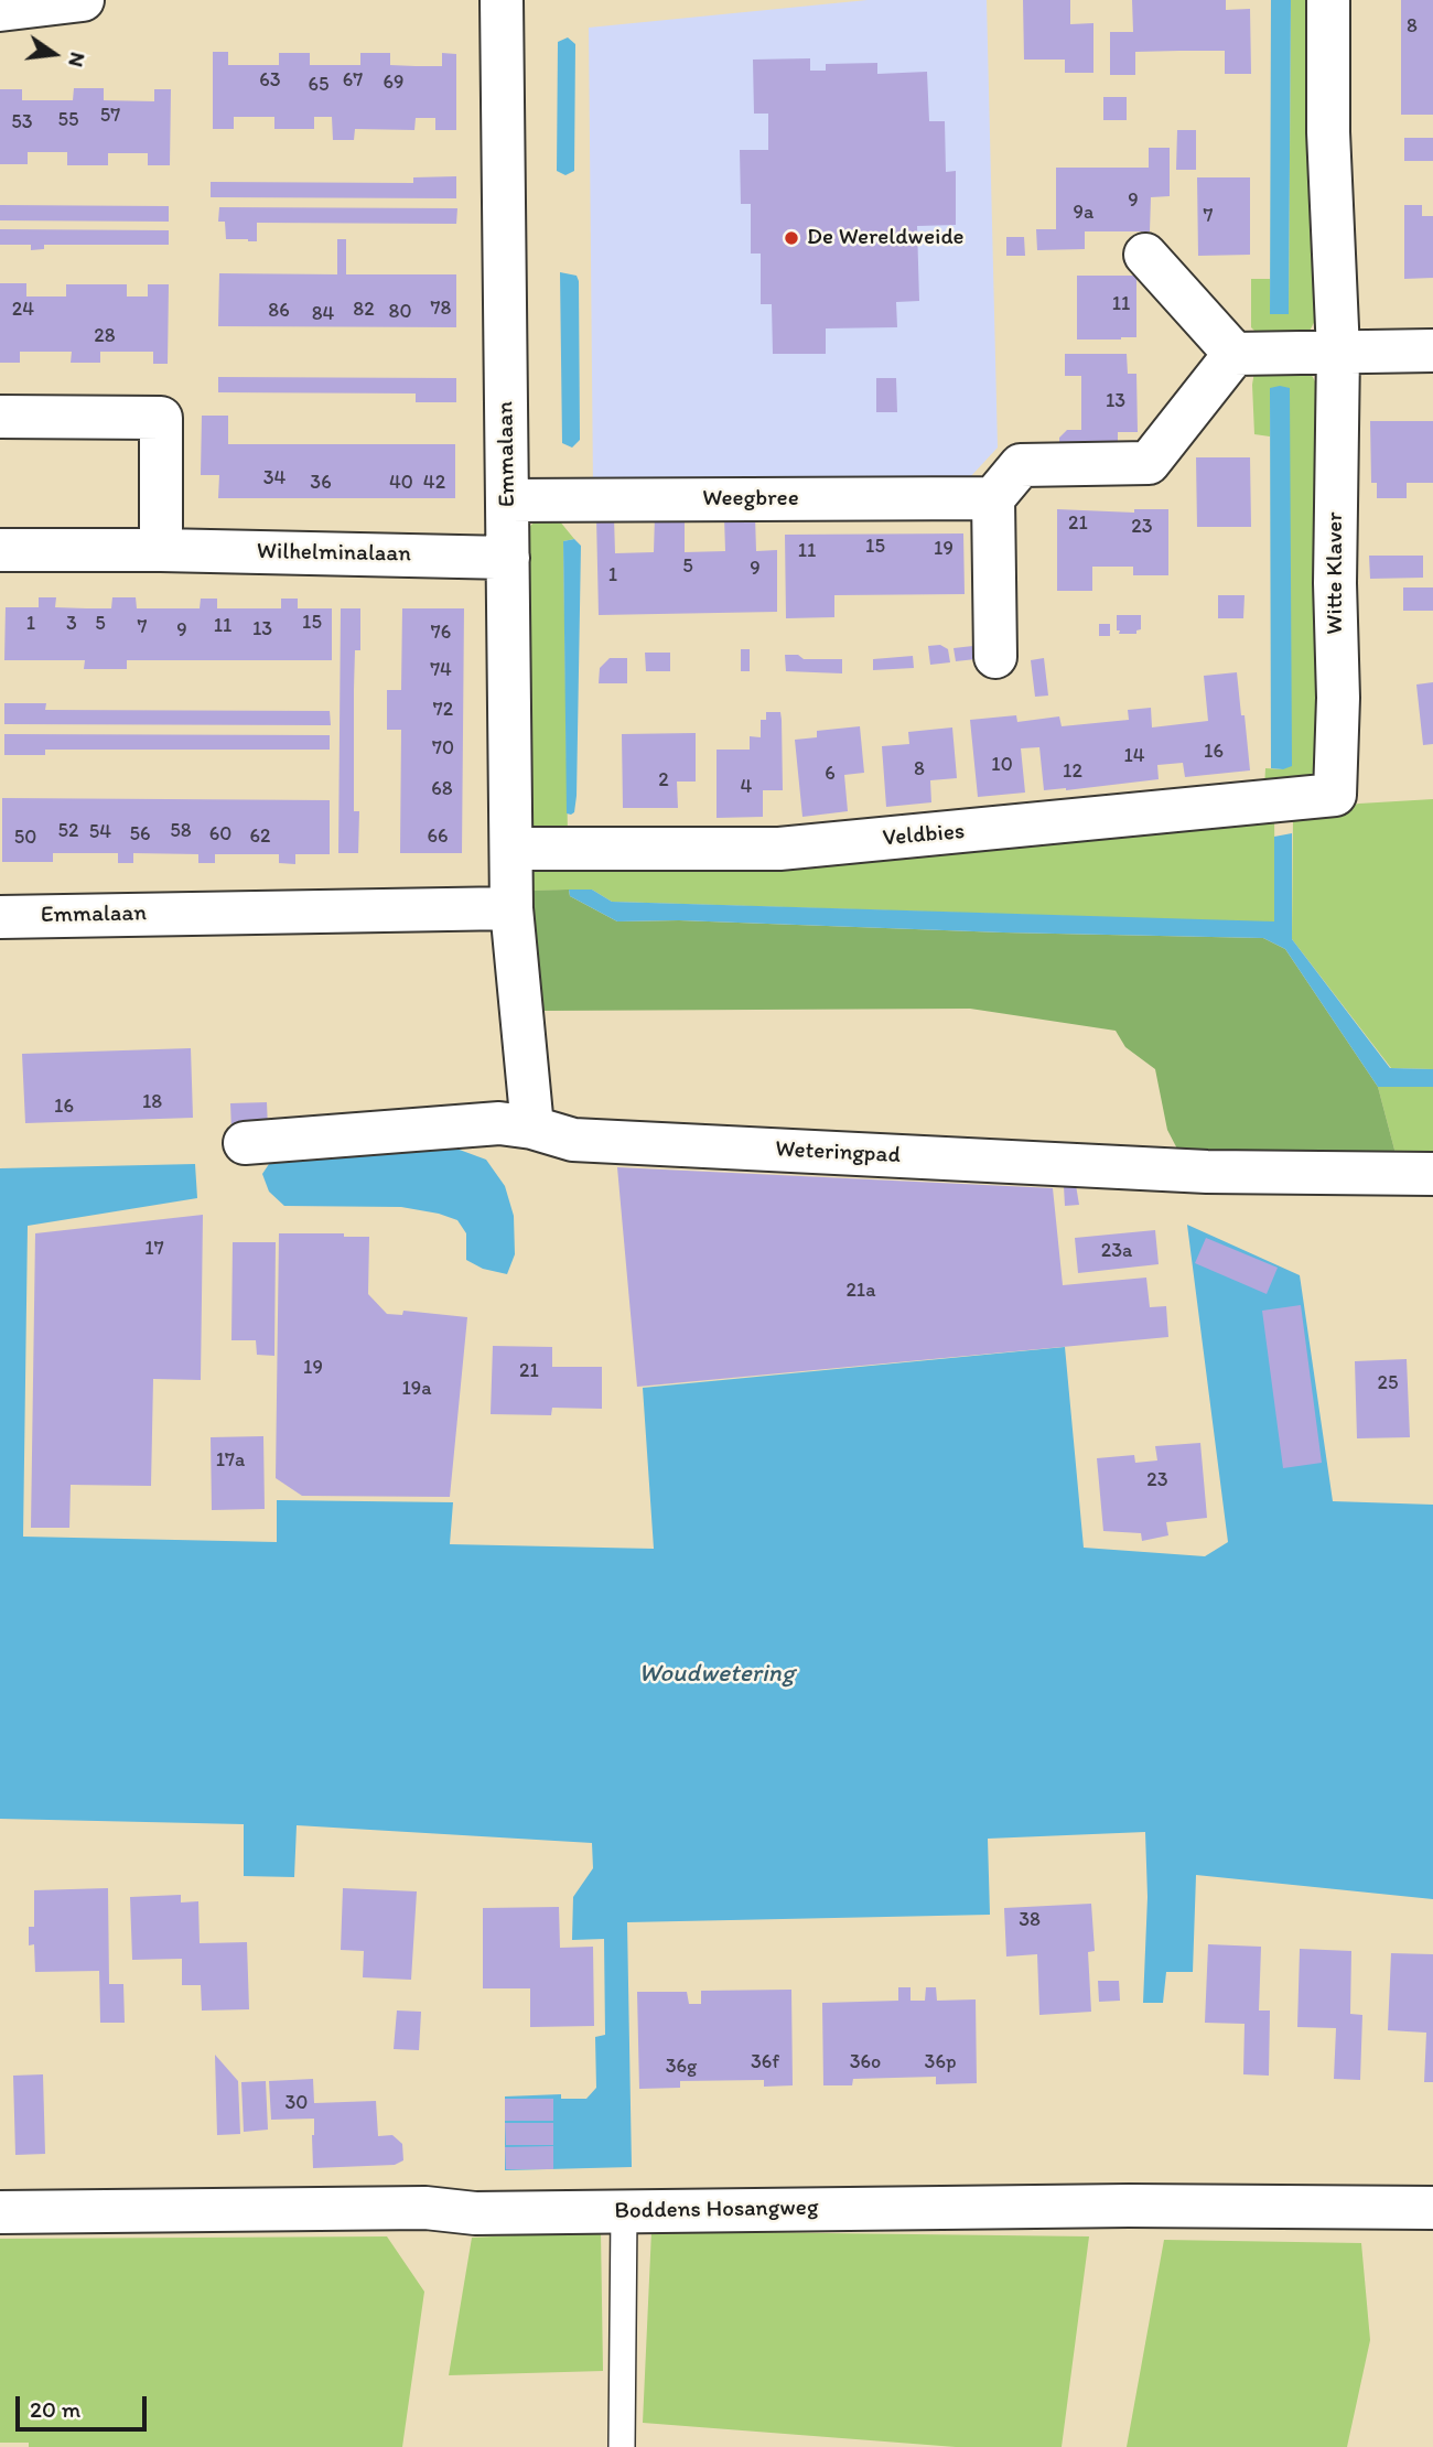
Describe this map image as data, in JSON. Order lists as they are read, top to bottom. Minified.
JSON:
{"streets":{"street":["Emmalaan","Weegbree","Wilhelminalaan","Witte Klaver","Veldbies","Weteringpad","Boddens Hosangweg"]},"crossings":[["Emmalaan","Weegbree"],["Emmalaan","Wilhelminalaan"],["Emmalaan","Veldbies"],["Emmalaan","Weteringpad"],["Witte Klaver","Veldbies"]],"water":["Woudwetering"],"places":["De Wereldweide"],"house_numbers":["8","63","67","69","65","57","55","53","9","9a","7","11","78","24","82","86","80","84","28","13","34","36","40","42","21","23","15","19","11","5","9","1","15","1","3","5","11","7","13","9","76","74","72","70","16","14","10","8","12","6","2","4","68","52","58","54","56","60","62","66","50","18","16","17","23a","21a","19","21","25","19a","17a","23","38","36f","36o","36p","36g","30"],"scale_bar":"20 m","north":"right"}
